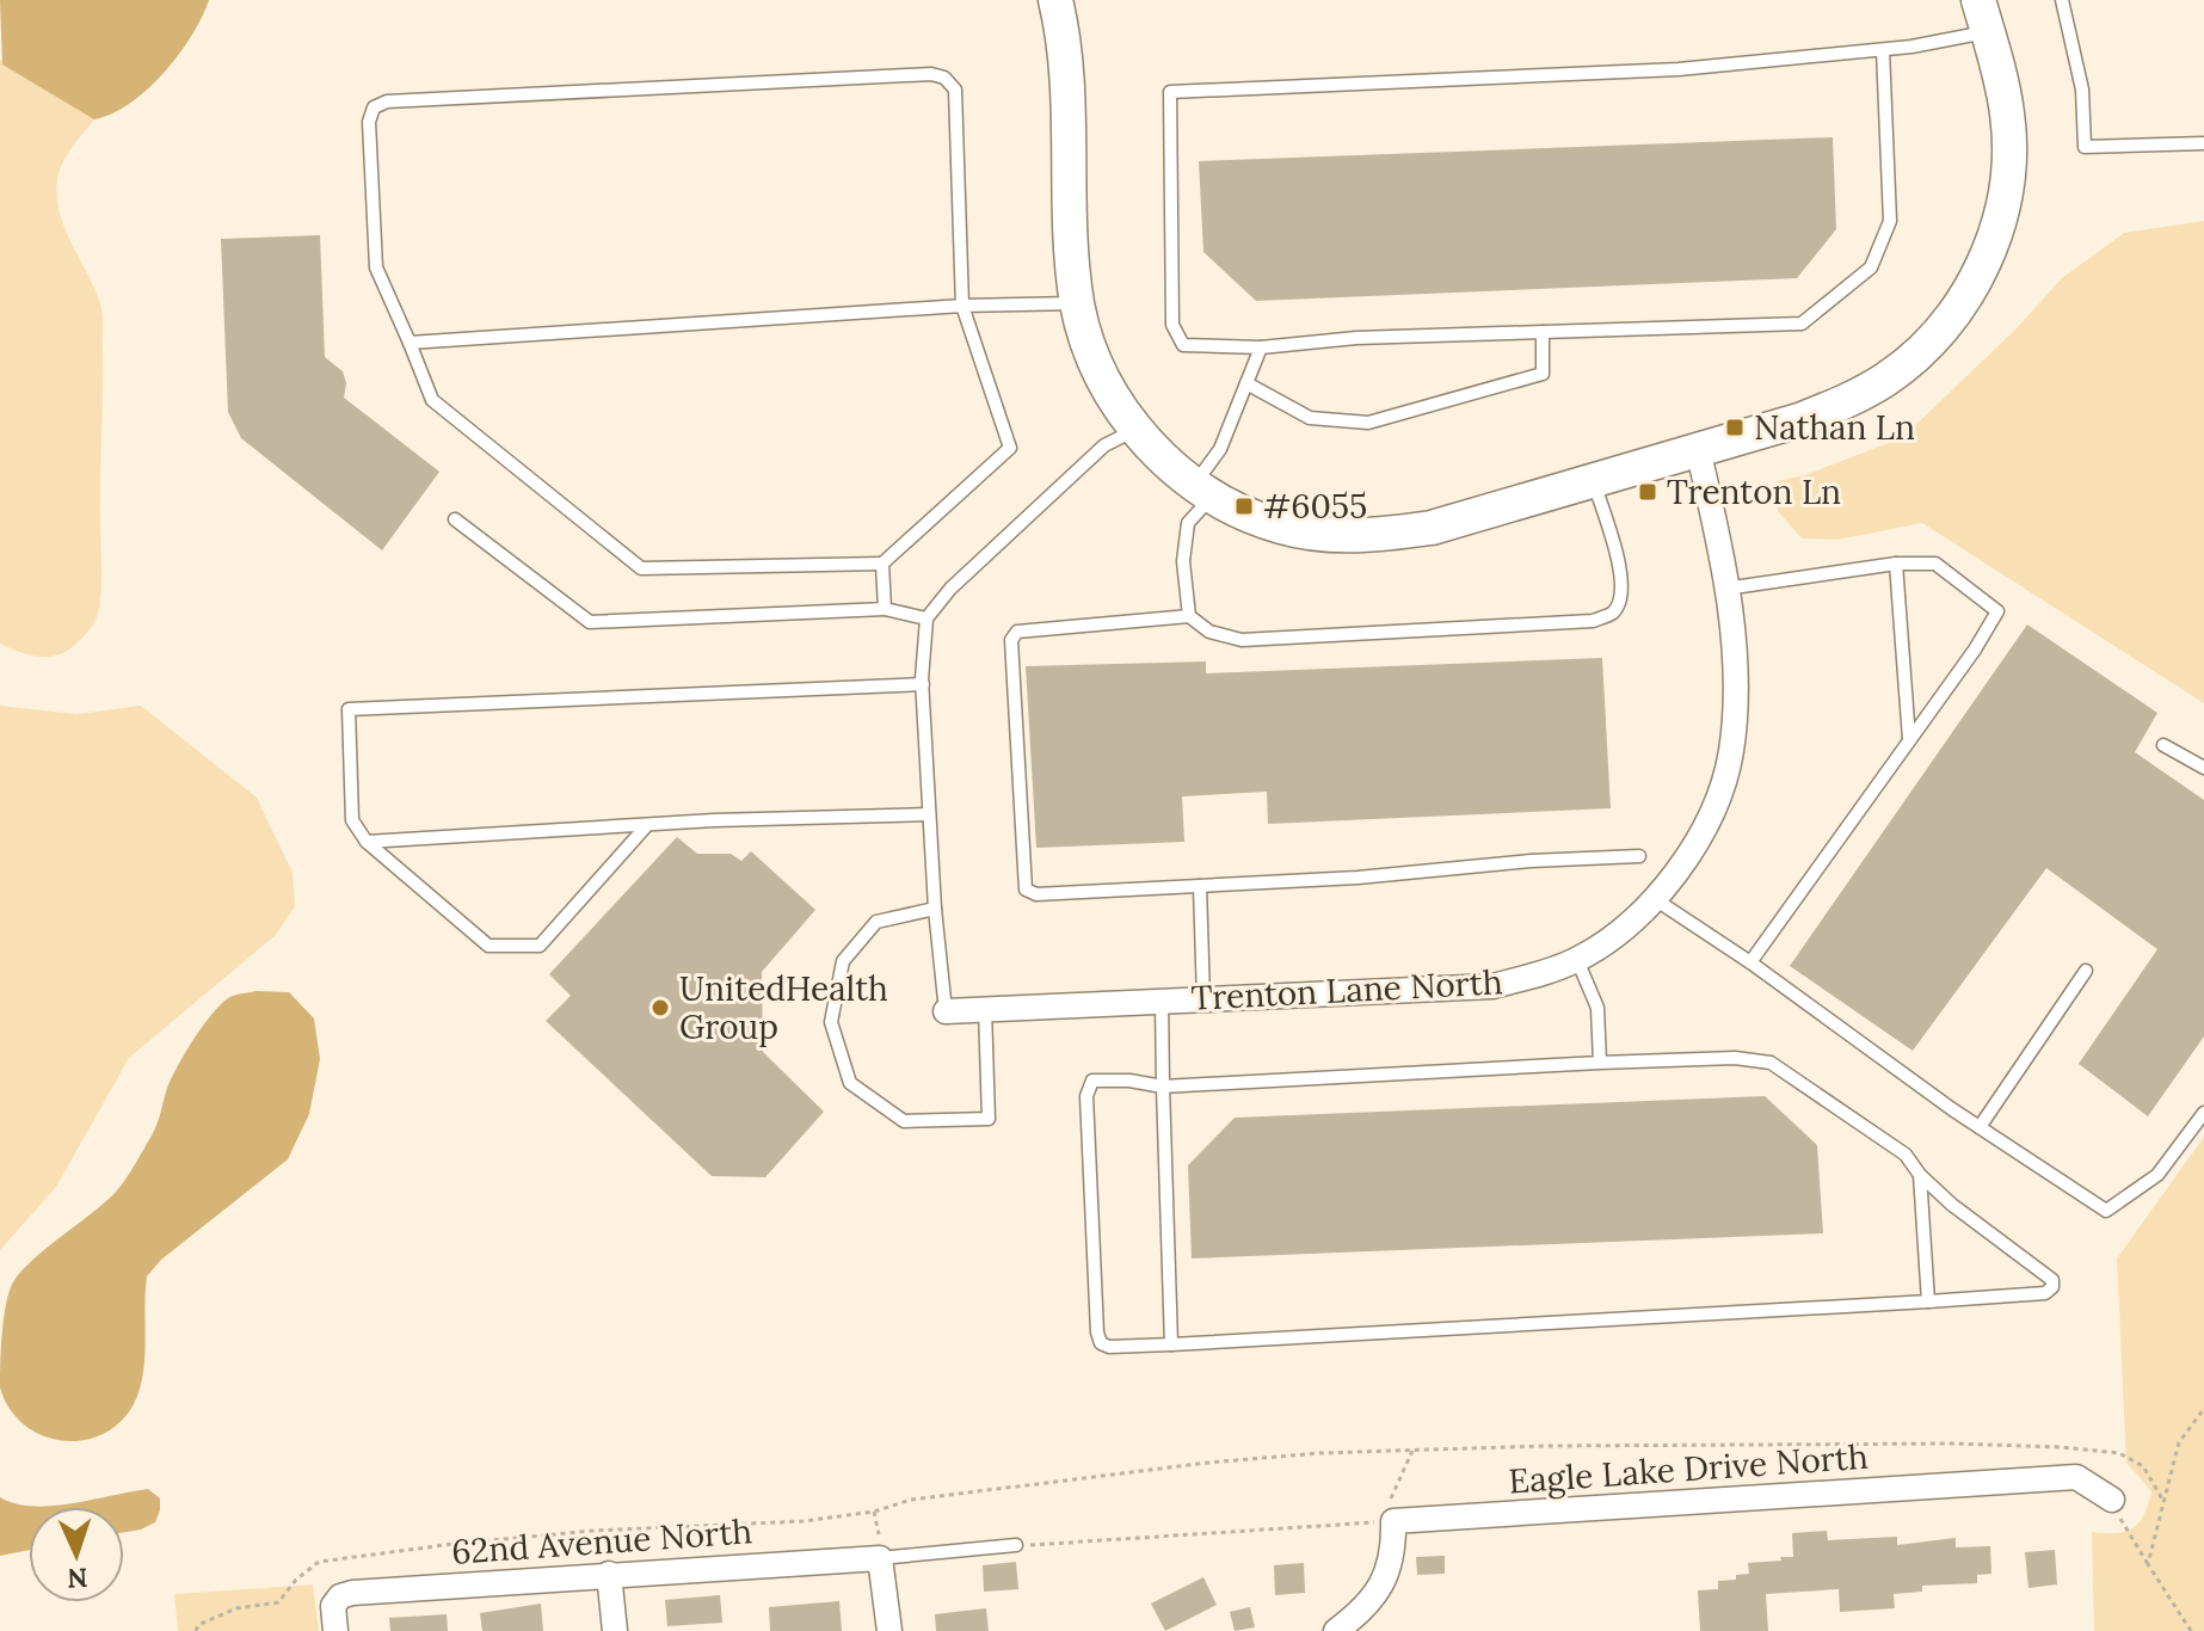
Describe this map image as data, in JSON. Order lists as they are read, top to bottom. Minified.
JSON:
{"streets":{"street":["Trenton Lane North","Eagle Lake Drive North","62nd Avenue North"]},"places":{"transit":["Nathan Ln","Trenton Ln","#6055"],"other":["UnitedHealth Group"]},"north":"bottom"}
